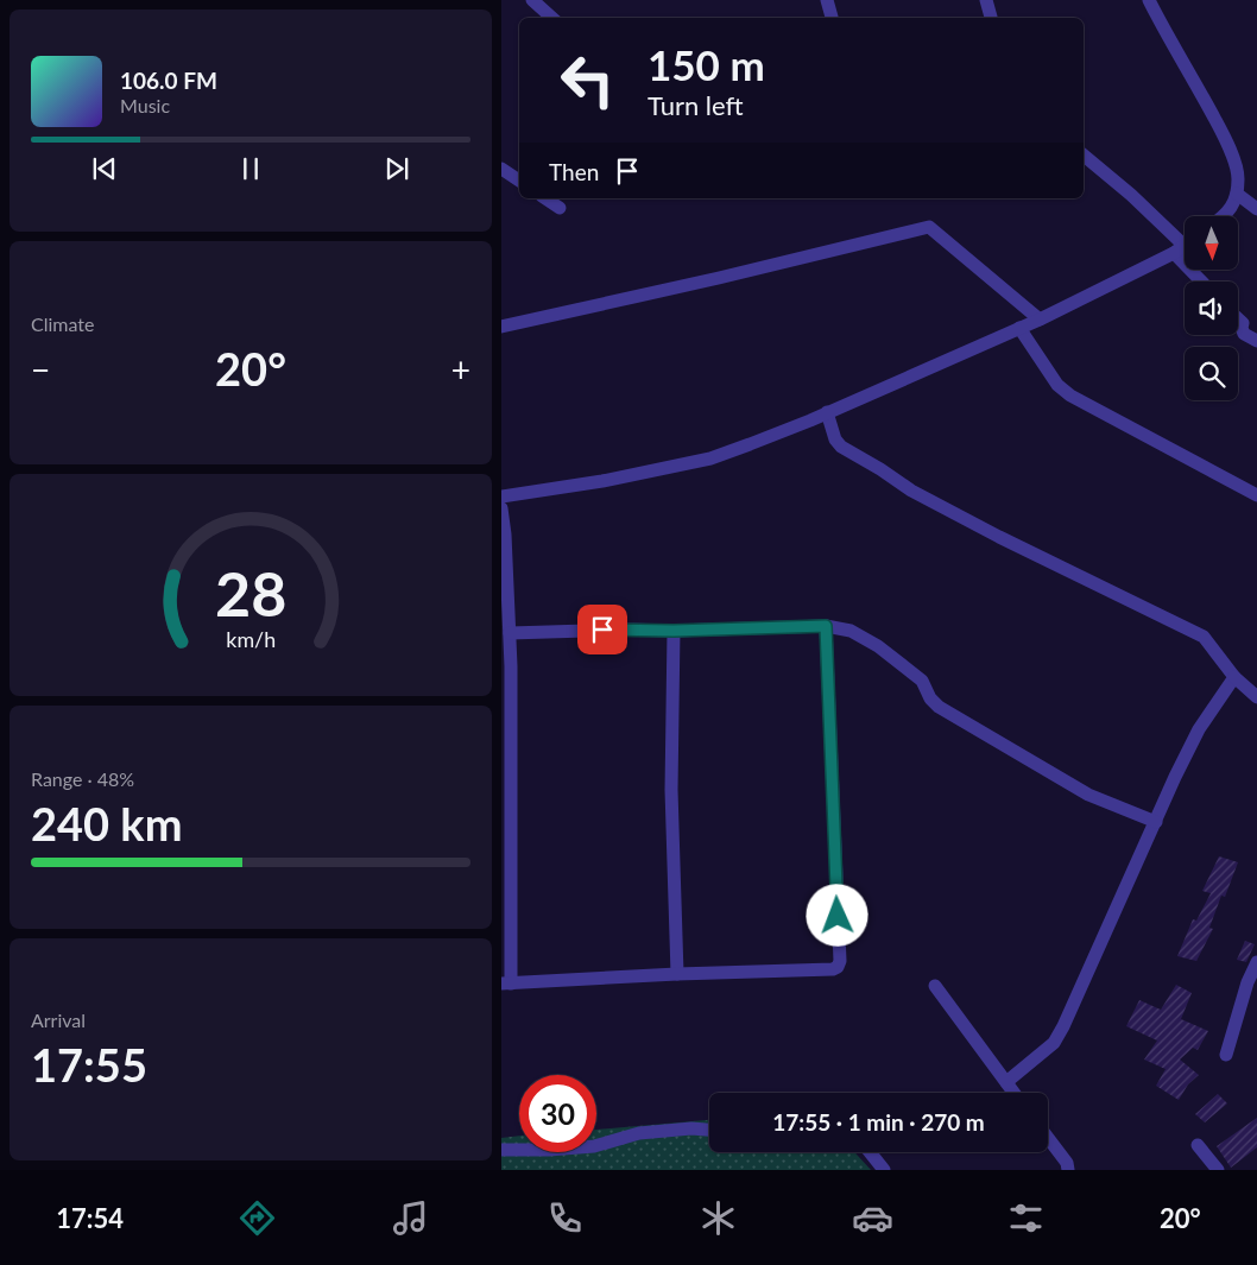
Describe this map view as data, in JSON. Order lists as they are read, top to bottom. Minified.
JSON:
{"north":"bottom","page":{"turn":["150 m","Turn left"],"song":["106.0 FM","Music"],"then":"Then","tile":["Climate",["Range · 48%","240 km"],["Arrival","17:55"]],"heat":["−","20°","+"],"limit":"30","trip":"17:55 · 1 min · 270 m","tabs":["17:54","20°"],"gauge":["28","km/h"]}}
